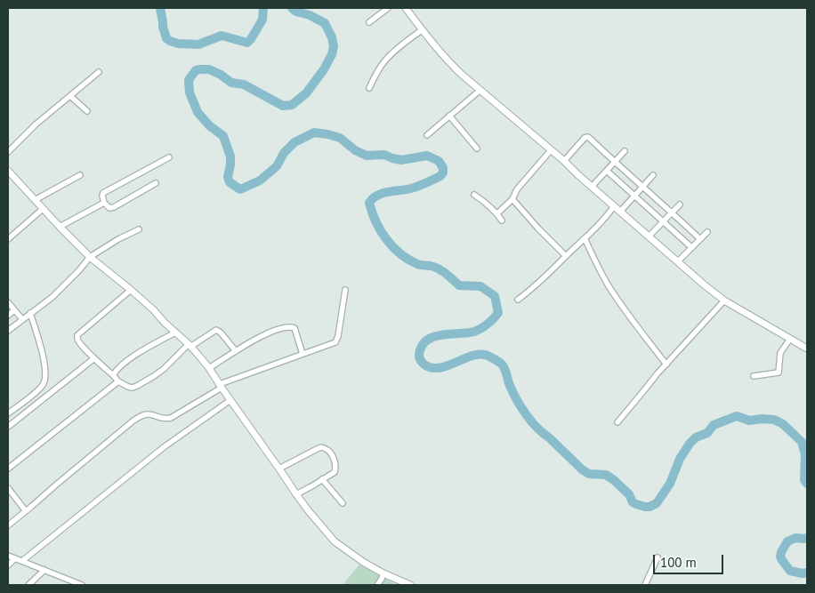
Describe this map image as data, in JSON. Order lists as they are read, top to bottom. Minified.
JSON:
{"scale_bar":"100 m"}
